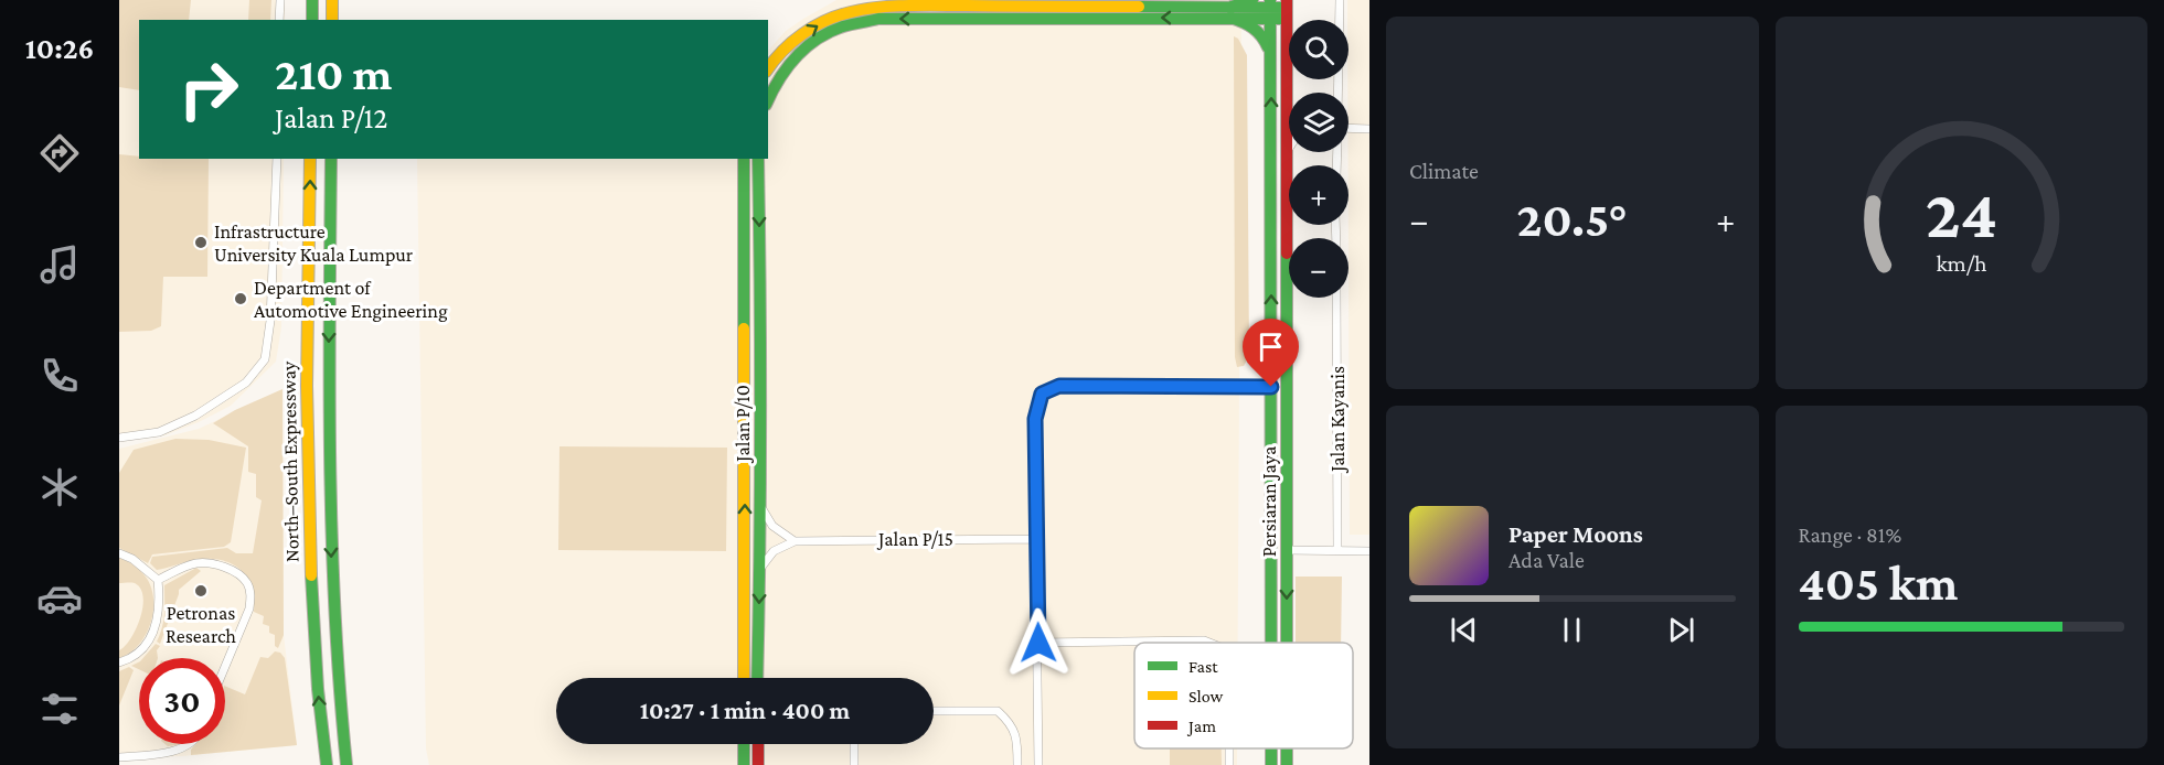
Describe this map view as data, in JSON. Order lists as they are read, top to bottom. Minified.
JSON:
{"streets":{"main road":["Jalan P/10","North–South Expressway","Persiaran Jaya"],"street":["Jalan Kayanis","Jalan P/15"]},"places":["Infrastructure University Kuala Lumpur","Department of Automotive Engineering","Petronas Research"],"legend":["Fast","Slow","Jam"],"page":{"tabs":"10:26","tile":["Climate",["Range · 81%","405 km"]],"map_buttons":["+","−"],"turn":["210 m","Jalan P/12"],"heat":["−","20.5°","+"],"song":["Paper Moons","Ada Vale"],"limit":"30","trip":"10:27 · 1 min · 400 m","gauge":["24","km/h"]}}
